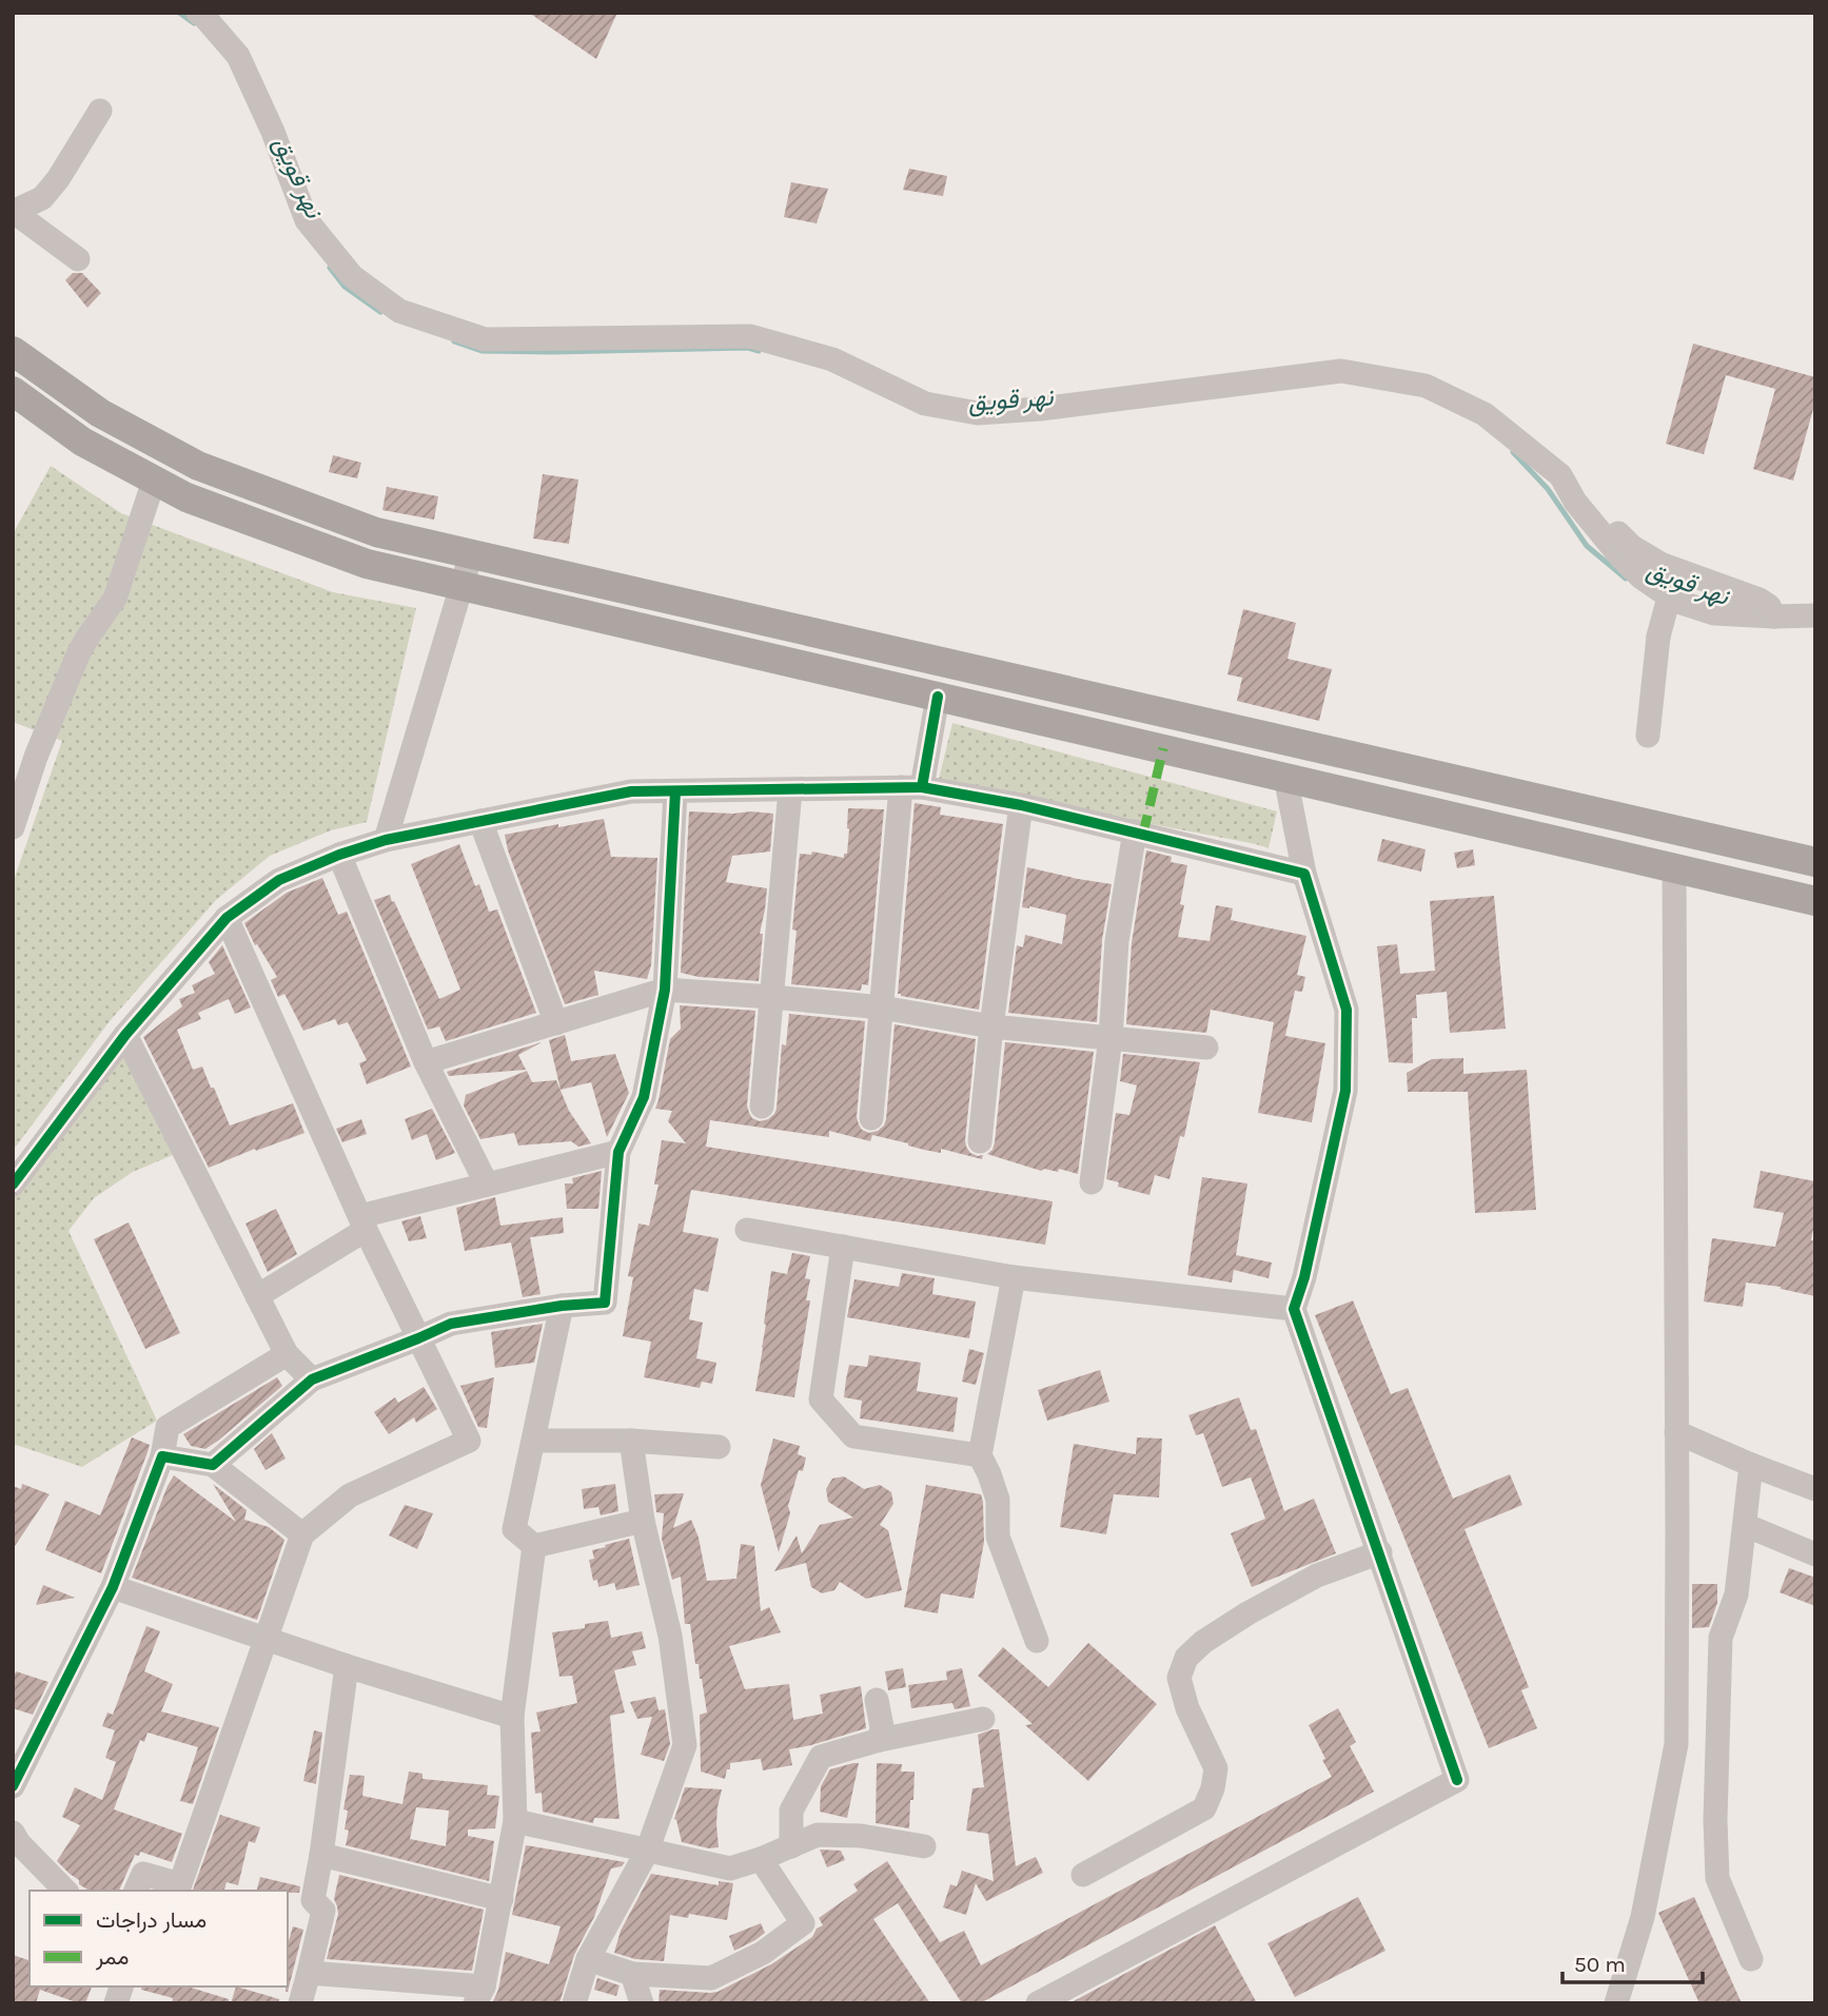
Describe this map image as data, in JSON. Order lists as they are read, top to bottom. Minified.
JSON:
{"water":["نهر قويق"],"legend":["مسار دراجات","ممر"],"scale_bar":"50 m"}
